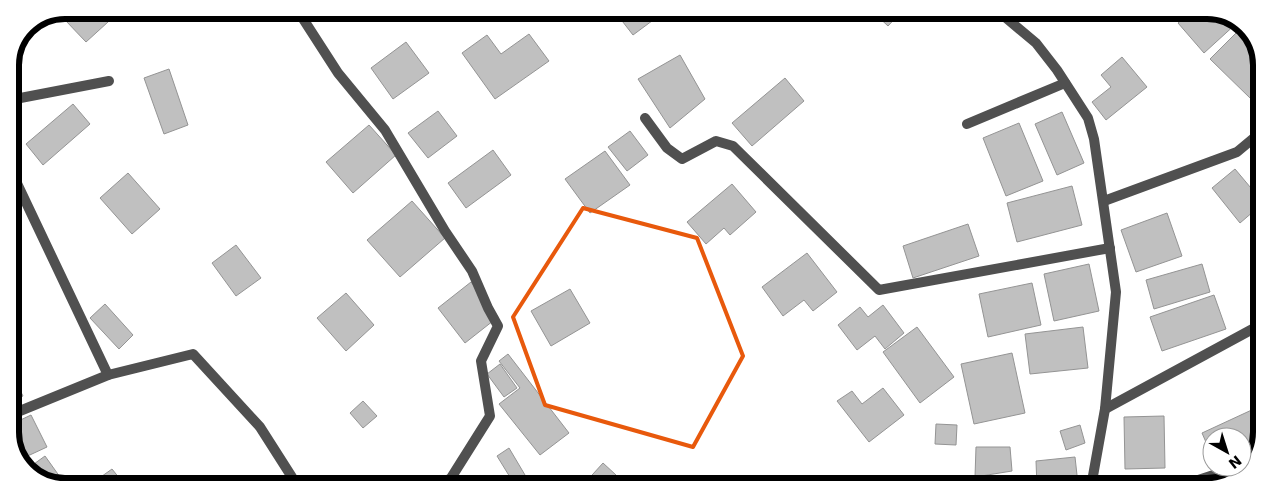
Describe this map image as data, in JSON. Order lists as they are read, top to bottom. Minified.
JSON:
{"north":"bottom right"}
